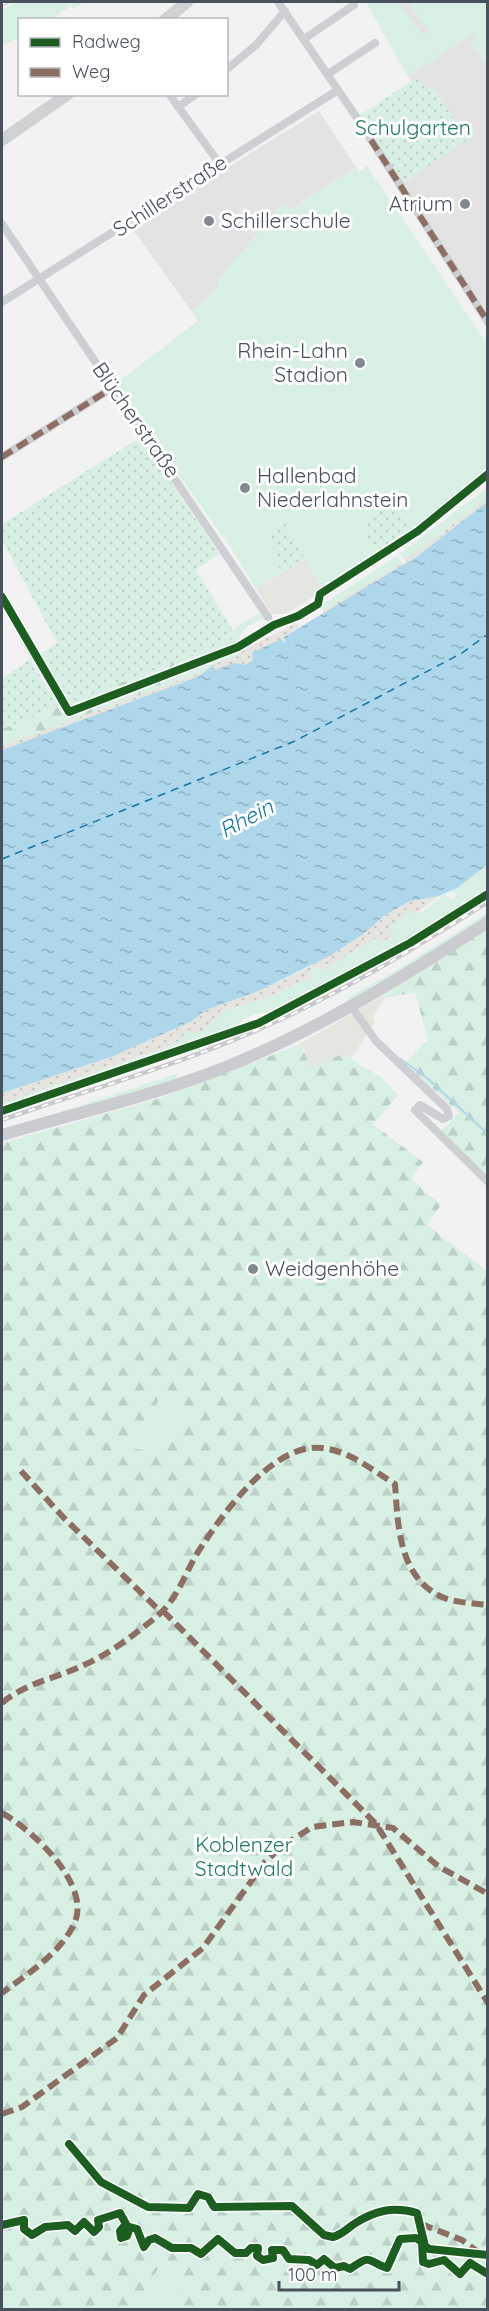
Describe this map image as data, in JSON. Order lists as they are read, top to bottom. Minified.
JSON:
{"streets":{"street":["Schillerstraße","Blücherstraße"]},"crossings":[["Schillerstraße","Blücherstraße"]],"water":["Rhein"],"parks":["Schulgarten","Koblenzer Stadtwald"],"places":["Atrium","Schillerschule","Rhein-Lahn Stadion","Hallenbad Niederlahnstein","Weidgenhöhe"],"legend":["Radweg","Weg"],"scale_bar":"100 m"}
